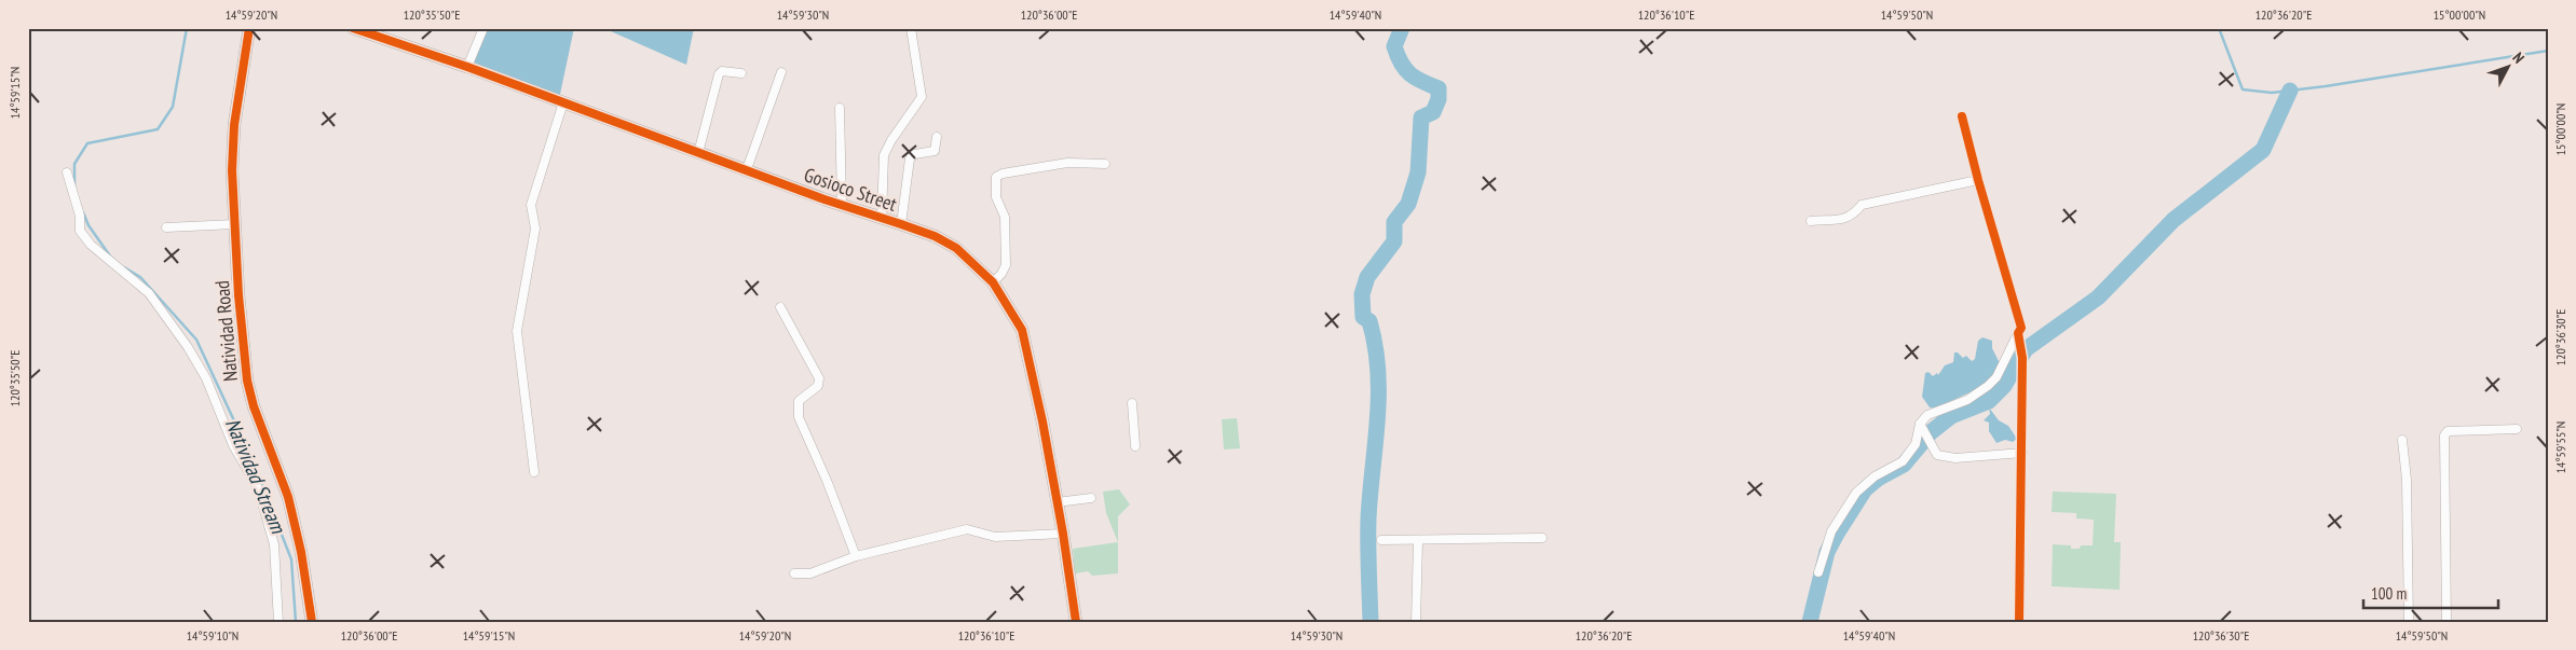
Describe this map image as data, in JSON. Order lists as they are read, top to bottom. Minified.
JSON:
{"streets":{"street":["Gosioco Street","Natividad Road"]},"water":["Natividad Stream"],"scale_bar":"100 m","north":"top right","coordinates":["14°59'20\"N","120°35'50\"E","14°59'30\"N","120°36'00\"E","14°59'40\"N","120°36'10\"E","14°59'50\"N","120°36'20\"E","15°00'00\"N","14°59'15\"N","120°36'30\"E","14°59'55\"N","14°59'10\"N"]}
